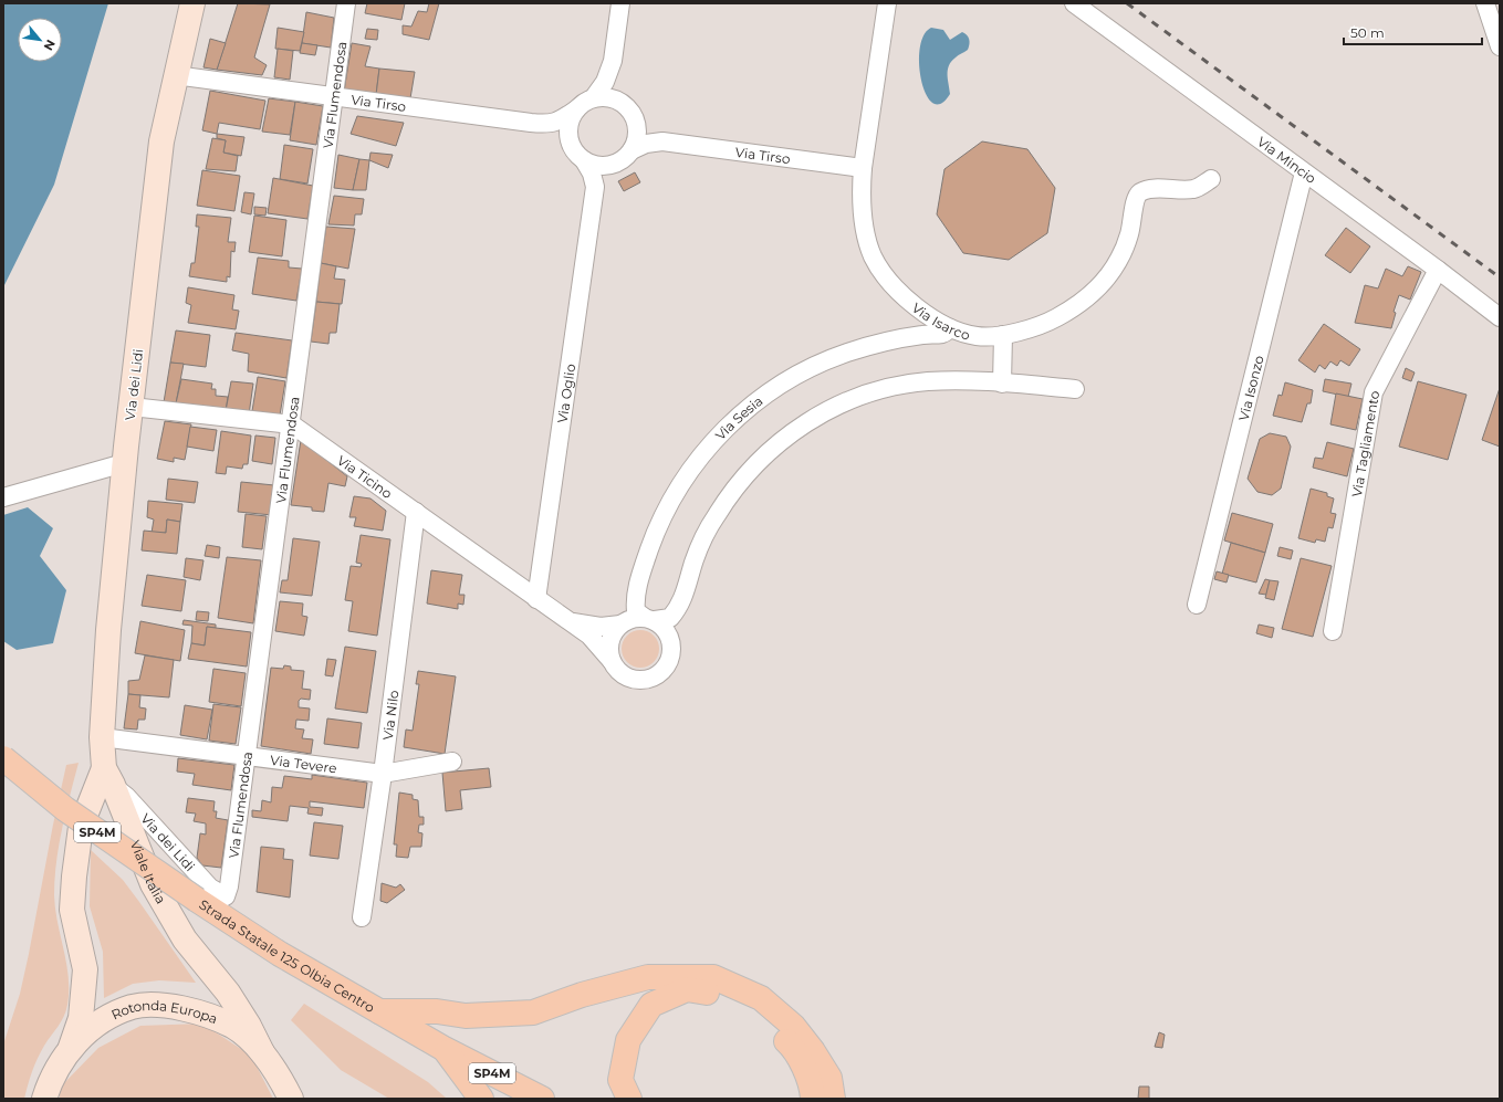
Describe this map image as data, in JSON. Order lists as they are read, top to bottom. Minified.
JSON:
{"streets":{"main road":["Via dei Lidi","SP4M","Viale Italia","Strada Statale 125 Olbia Centro","Rotonda Europa"],"street":["Via Flumendosa","Via Tirso","Via Mincio","Via Isarco","Via Isonzo","Via Oglio","Via Sesia","Via Tagliamento","Via Ticino","Via Nilo","Via Tevere"]},"crossings":[["Via Flumendosa","Via Tirso"],["Via Flumendosa","Via dei Lidi"],["Via Flumendosa","Via Ticino"],["Via Flumendosa","Via Tevere"],["Via Tirso","Via Isarco"],["Via Tirso","Via dei Lidi"],["Via Mincio","Via Isonzo"],["Via Mincio","Via Tagliamento"],["Via Isarco","Via Sesia"],["Via dei Lidi","Via Ticino"],["Via dei Lidi","Via Tevere"],["Via dei Lidi","Viale Italia"],["Via Oglio","Via Ticino"],["Via Sesia","Via Ticino"],["Via Ticino","Via Nilo"],["Via Nilo","Via Tevere"],["Viale Italia","Rotonda Europa"]],"scale_bar":"50 m","north":"bottom right"}
